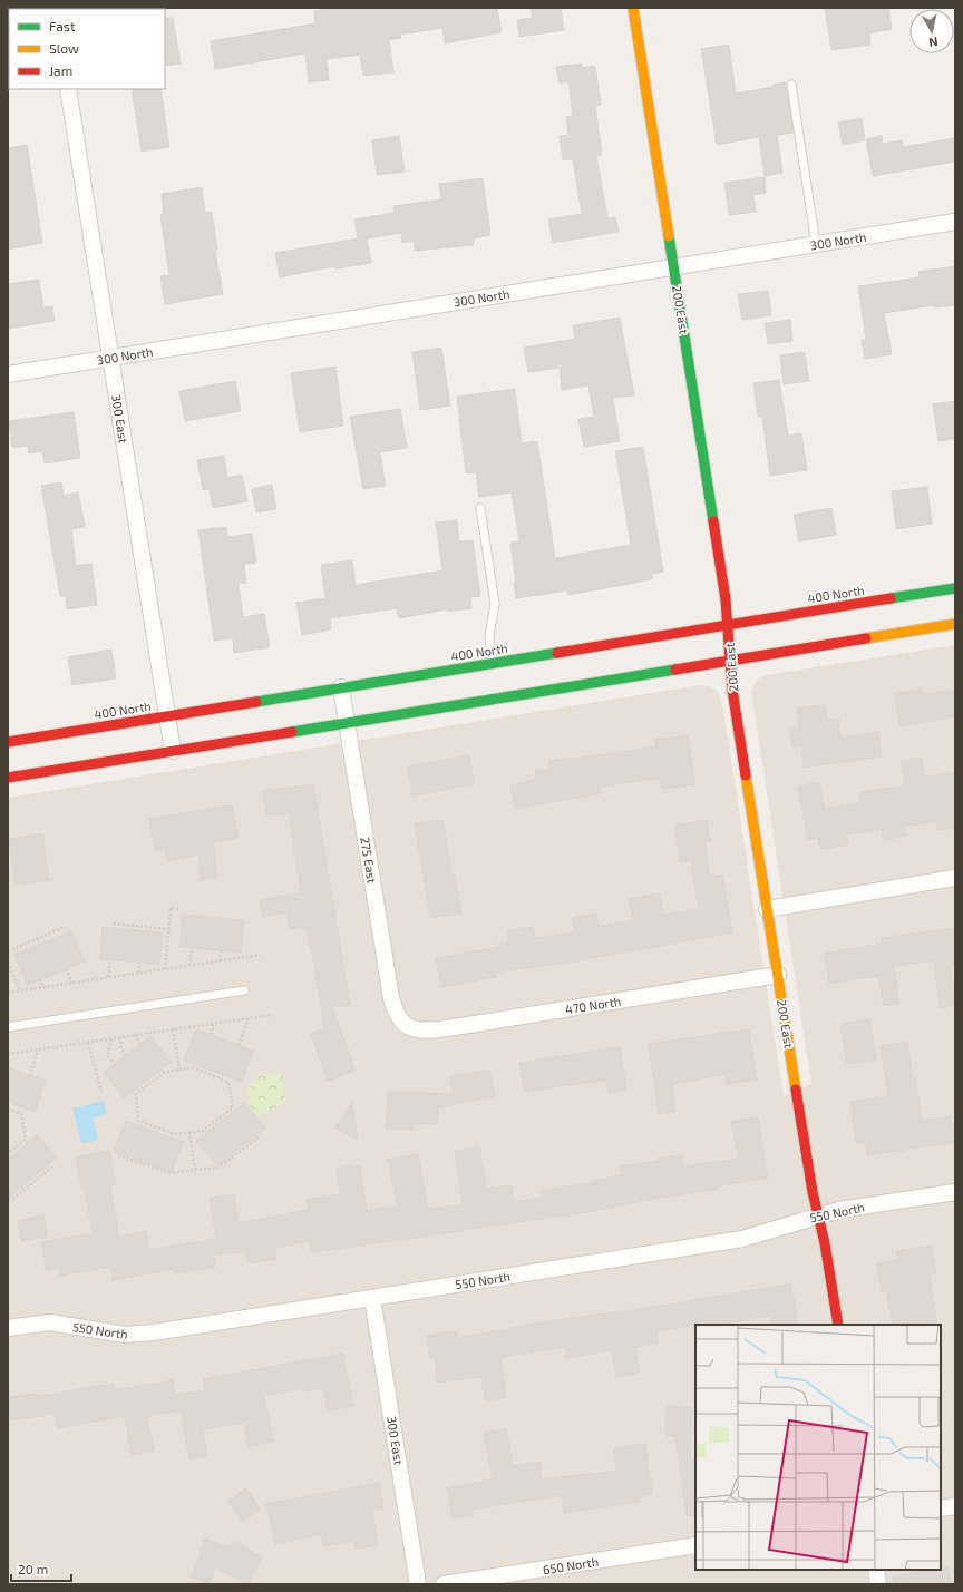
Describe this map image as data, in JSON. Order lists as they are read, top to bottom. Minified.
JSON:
{"streets":{"main road":["200 East","400 North"],"street":["300 North","300 East","275 East","470 North","550 North","650 North"]},"crossings":[["300 North","200 East"],["300 North","300 East"],["200 East","400 North"],["200 East","470 North"],["200 East","550 North"],["300 East","400 North"],["300 East","550 North"],["400 North","275 East"],["275 East","470 North"]],"legend":["Fast","Slow","Jam"],"scale_bar":"20 m","north":"bottom"}
